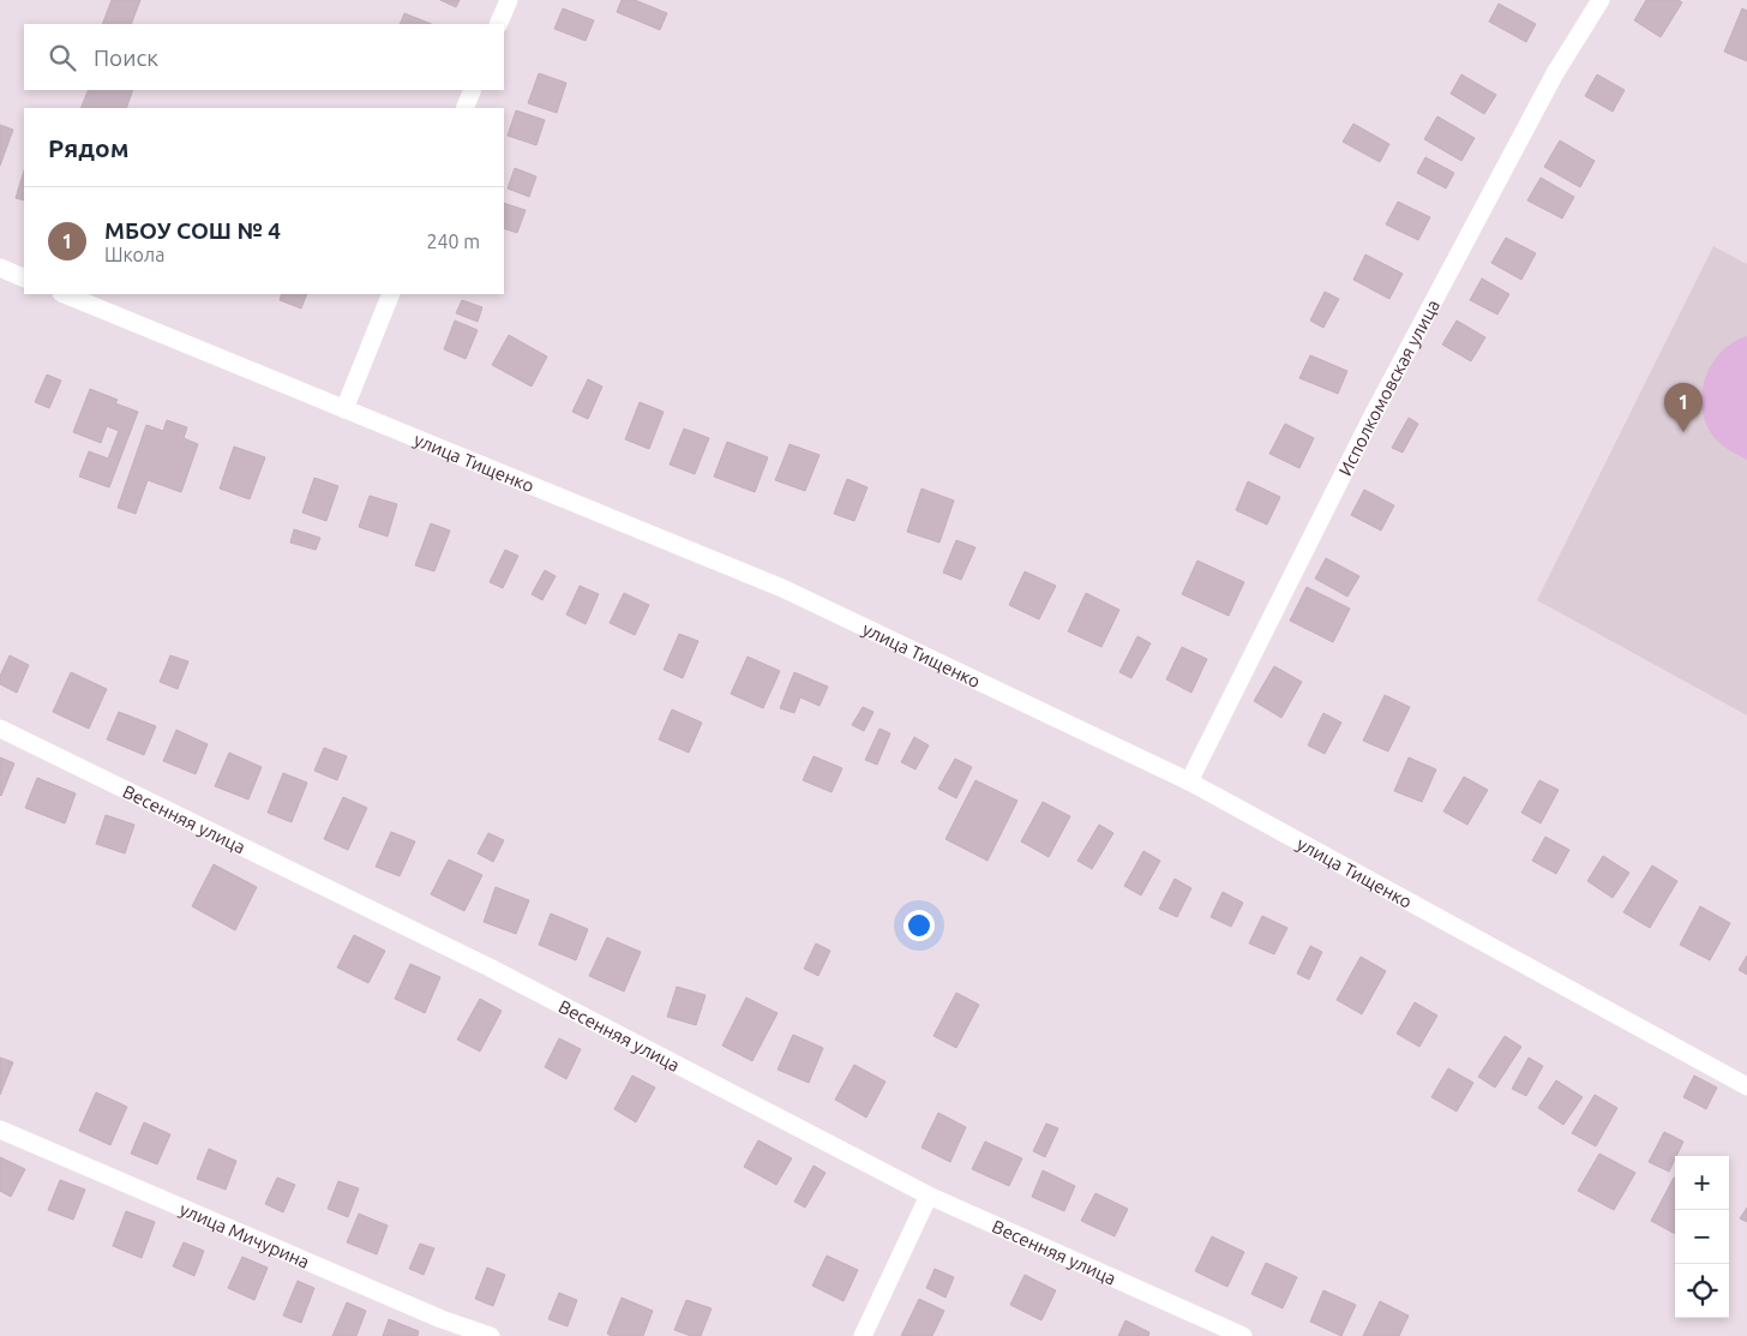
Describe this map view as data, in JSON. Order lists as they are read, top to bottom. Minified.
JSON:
{"streets":{"street":["Исполкомовская улица","улица Тищенко","Весенняя улица","улица Мичурина"]},"crossings":[["Исполкомовская улица","улица Тищенко"]],"page":{"search":"Поиск","heading":"Рядом","list":[{"mark":"1","name":"МБОУ СОШ № 4","note":"Школа","value":"240 m"}],"pins":"1","map_buttons":["+","−"]}}
